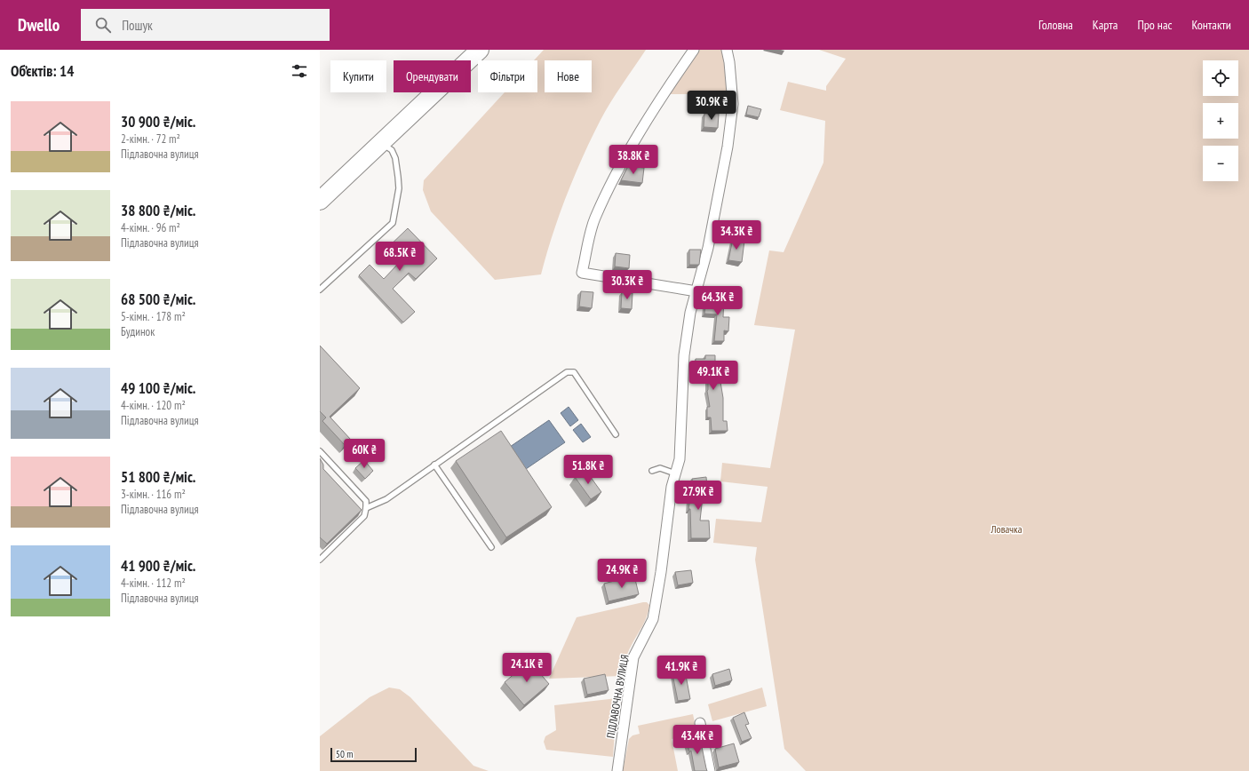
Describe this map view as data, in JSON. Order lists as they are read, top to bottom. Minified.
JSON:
{"streets":{"street":["ПІДЛАВОЧНА ВУЛИЦЯ"]},"parks":["Ловачка"],"scale_bar":"50 m","page":{"header":"Dwello","search":"Пошук","nav":["Головна","Карта","Про нас","Контакти"],"heading":"Об’єктів: 14","map_buttons":["+","−"],"chip":["Купити","Орендувати","Фільтри","Нове"],"price":["30.9K ₴","38.8K ₴","34.3K ₴","68.5K ₴","30.3K ₴","64.3K ₴","49.1K ₴","60K ₴","51.8K ₴","27.9K ₴","24.9K ₴","24.1K ₴","41.9K ₴","43.4K ₴"],"list":[{"name":"30 900 ₴/міс.","note":"2-кімн. · 72 m² · Підлавочна вулиця"},{"name":"38 800 ₴/міс.","note":"4-кімн. · 96 m² · Підлавочна вулиця"},{"name":"68 500 ₴/міс.","note":"5-кімн. · 178 m² · Будинок"},{"name":"49 100 ₴/міс.","note":"4-кімн. · 120 m² · Підлавочна вулиця"},{"name":"51 800 ₴/міс.","note":"3-кімн. · 116 m² · Підлавочна вулиця"},{"name":"41 900 ₴/міс.","note":"4-кімн. · 112 m² · Підлавочна вулиця"}],"scale":"50 m"}}
